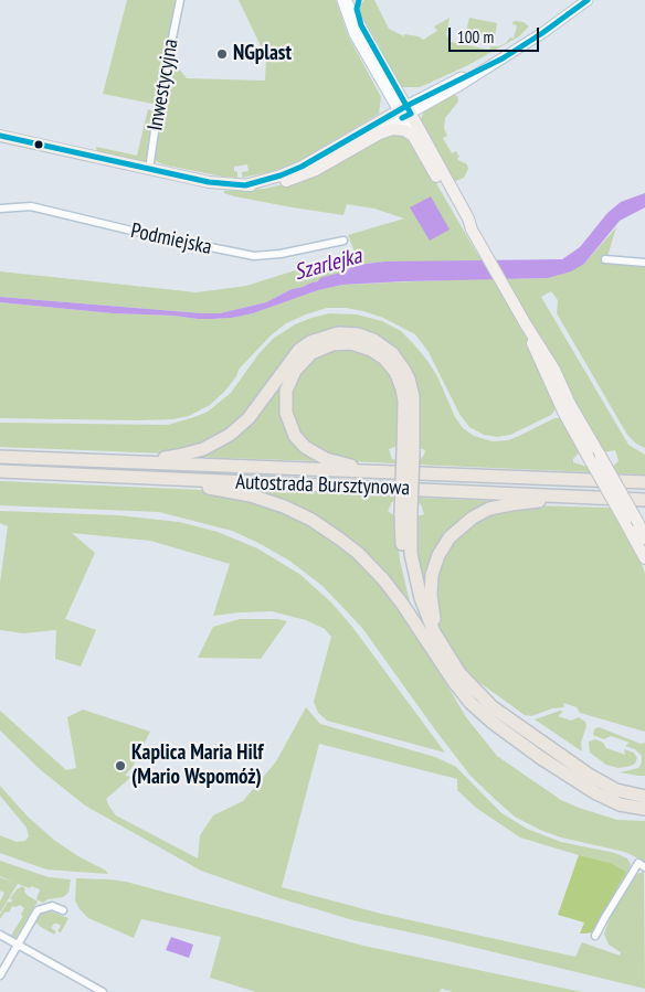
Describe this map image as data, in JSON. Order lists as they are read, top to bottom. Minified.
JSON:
{"streets":{"highway":["Autostrada Bursztynowa"],"street":["Inwestycyjna","Podmiejska"]},"water":["Szarlejka"],"places":["NGplast","Kaplica Maria Hilf (Mario Wspomóż)"],"scale_bar":"100 m"}
